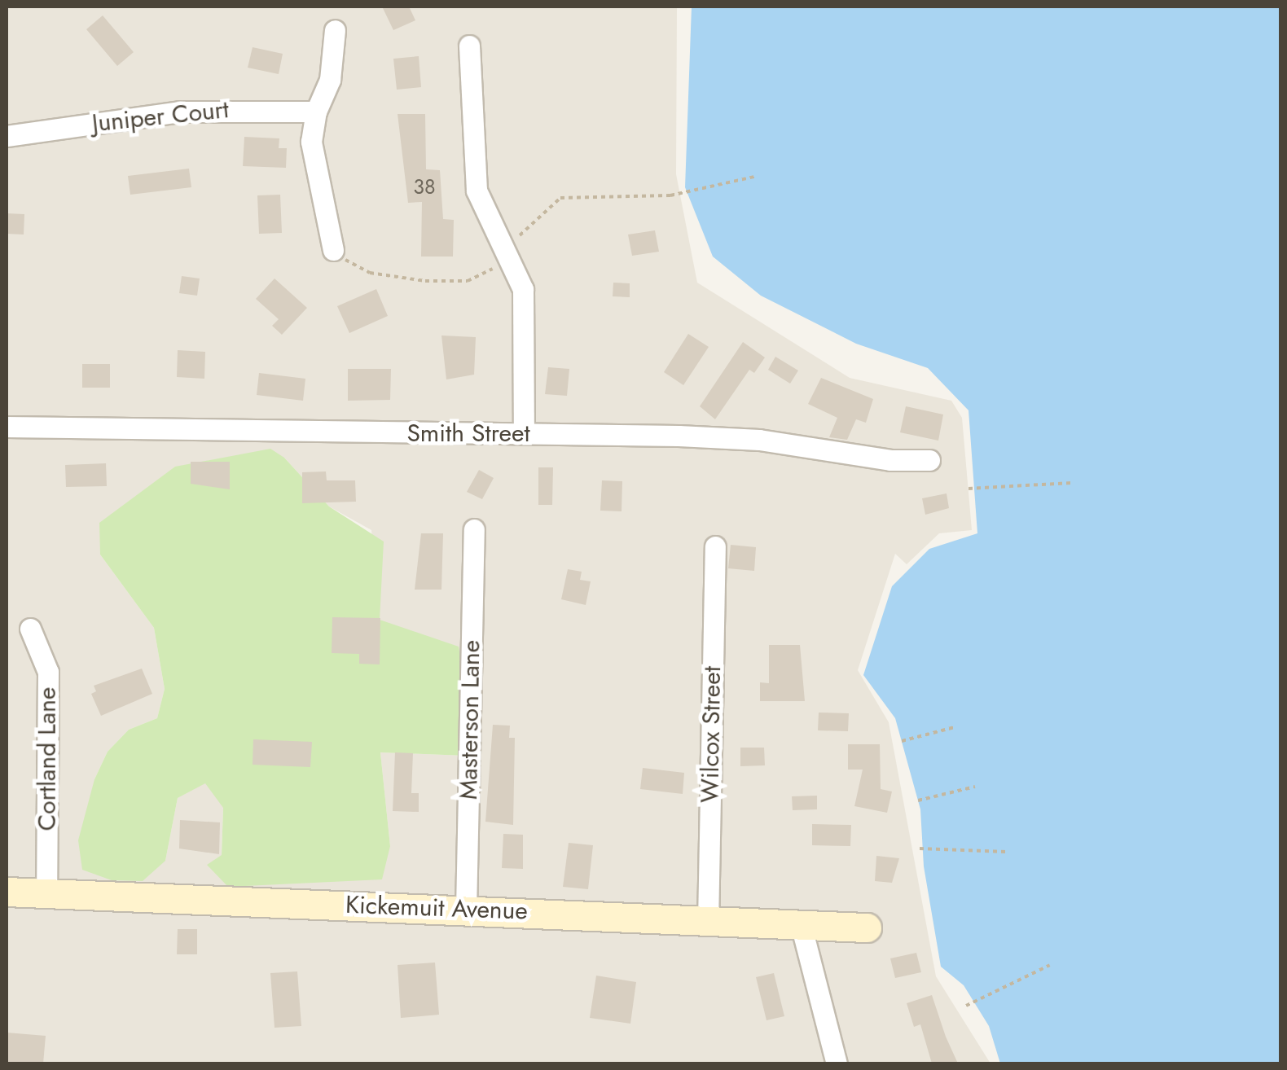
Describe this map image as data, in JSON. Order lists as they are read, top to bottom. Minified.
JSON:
{"streets":{"street":["Juniper Court","Smith Street","Masterson Lane","Wilcox Street","Cortland Lane","Kickemuit Avenue"]},"crossings":[["Masterson Lane","Kickemuit Avenue"],["Wilcox Street","Kickemuit Avenue"],["Cortland Lane","Kickemuit Avenue"]],"house_numbers":["38"]}
